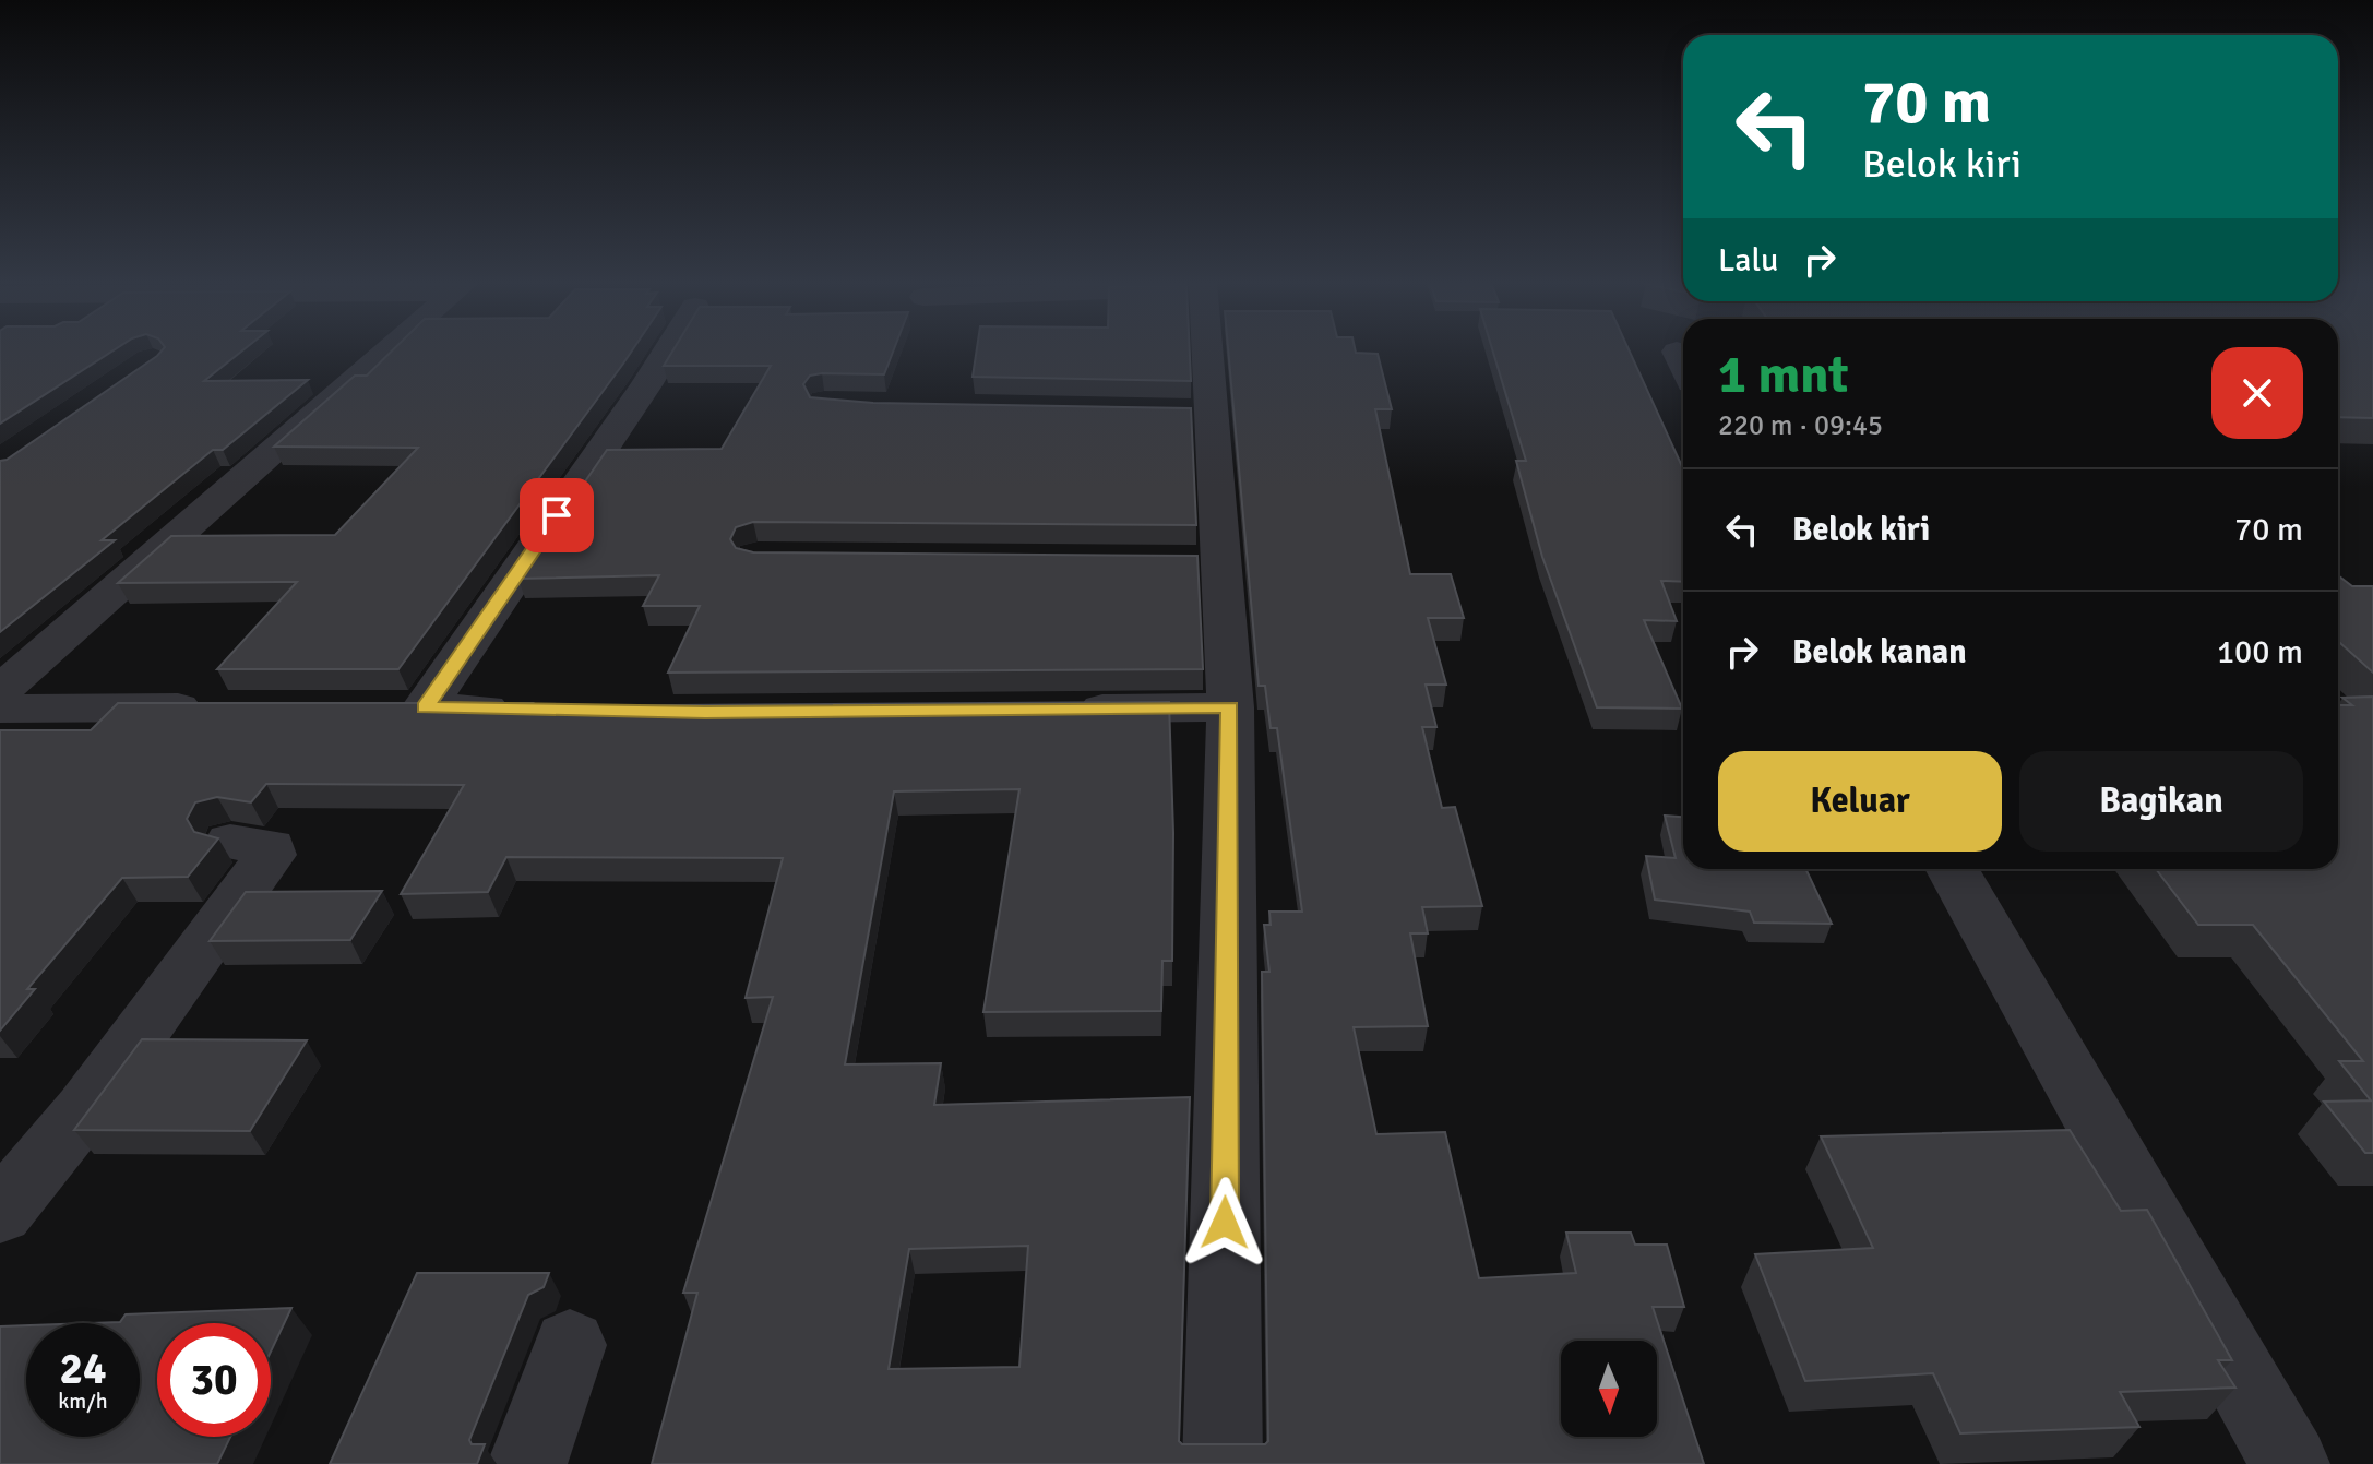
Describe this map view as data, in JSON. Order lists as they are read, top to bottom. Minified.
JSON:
{"north":"bottom","page":{"turn":["70 m","Belok kiri"],"then":"Lalu","heading":["1 mnt","220 m · 09:45"],"list":[{"name":"Belok kiri","value":"70 m"},{"name":"Belok kanan","value":"100 m"}],"buttons":["Keluar","Bagikan"],"speed":"24 km/h","limit":"30"}}
